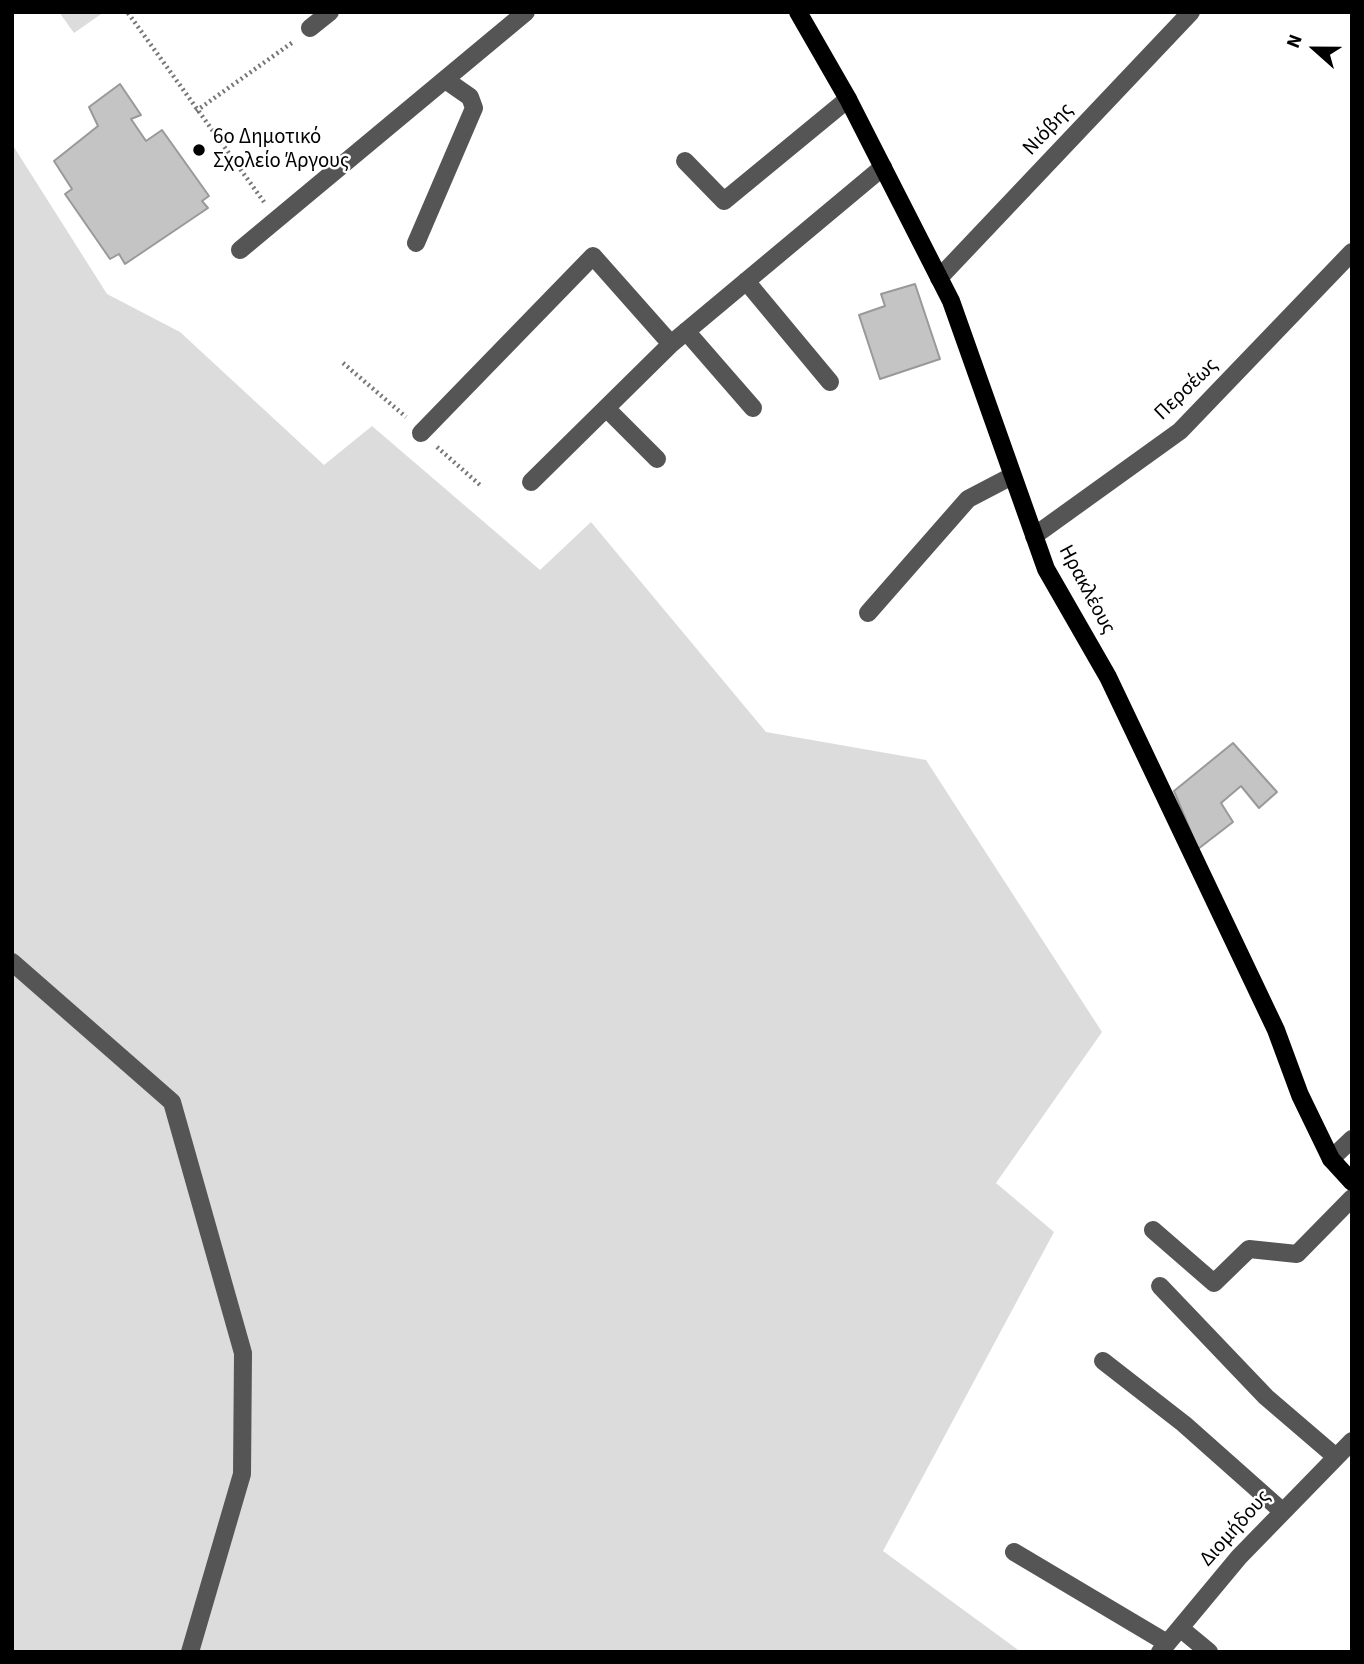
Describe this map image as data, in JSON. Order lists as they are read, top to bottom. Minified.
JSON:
{"streets":{"main road":["Ηρακλέους"],"street":["Νιόβης","Περσέως","Διομήδους"]},"crossings":[["Νιόβης","Ηρακλέους"],["Περσέως","Ηρακλέους"]],"places":["6ο Δημοτικό Σχολείο Άργους"],"north":"left"}
